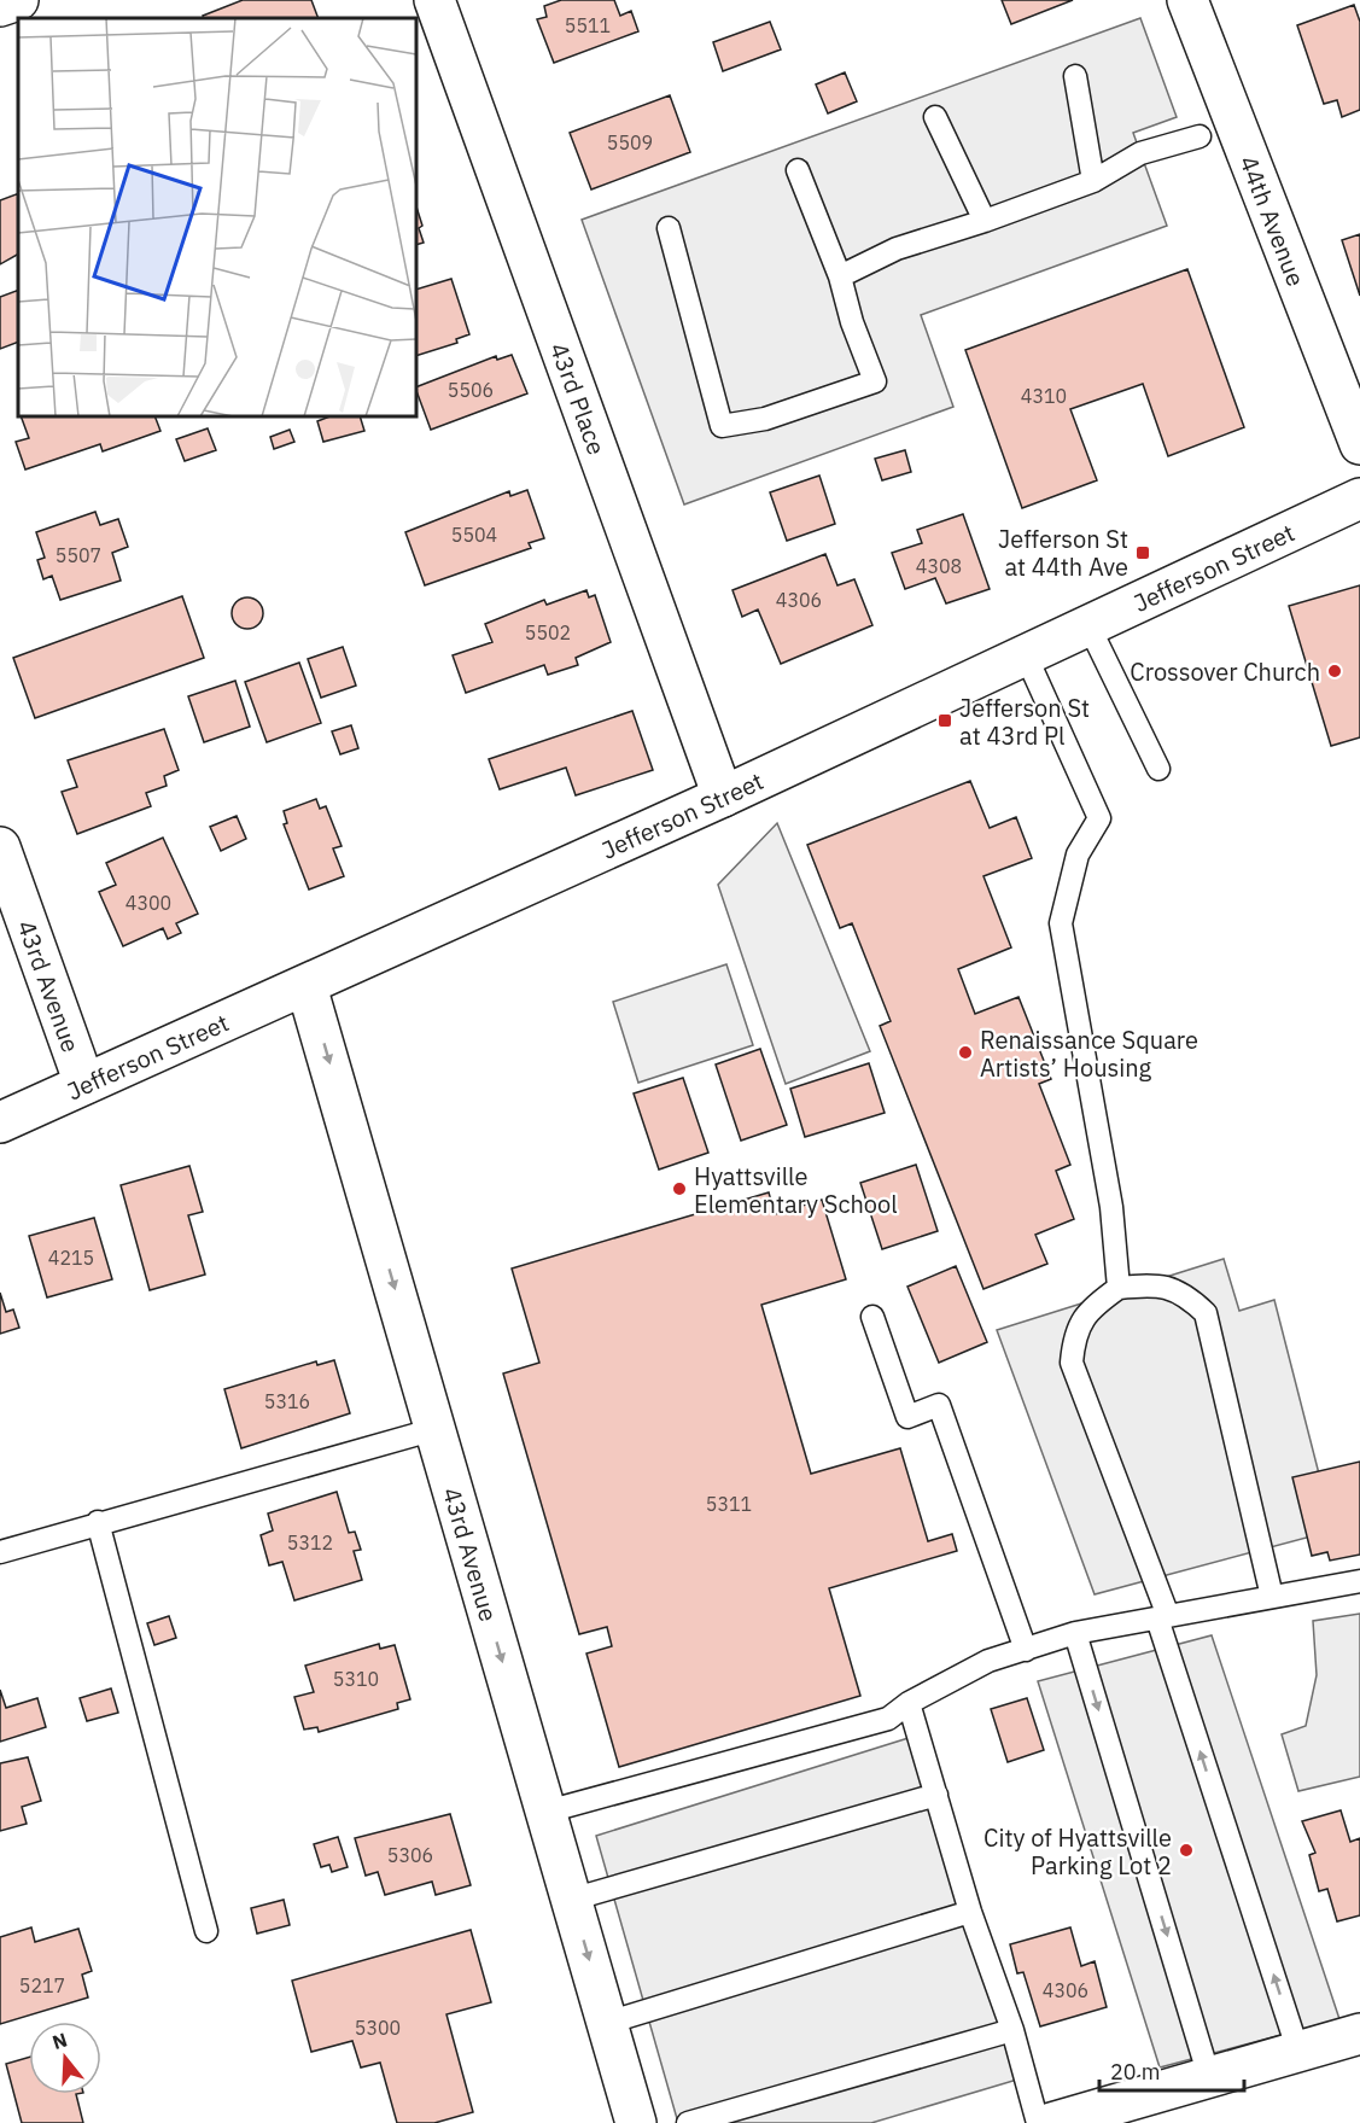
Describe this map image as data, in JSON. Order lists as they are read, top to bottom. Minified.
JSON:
{"streets":{"street":["44th Avenue","43rd Place","Jefferson Street","43rd Avenue"]},"crossings":[["43rd Place","Jefferson Street"],["Jefferson Street","43rd Avenue"]],"one_way":["43rd Avenue"],"places":{"transit":["Jefferson St at 44th Ave","Jefferson St at 43rd Pl"],"other":["Crossover Church","Renaissance Square Artists’ Housing","Hyattsville Elementary School","City of Hyattsville Parking Lot 2"]},"house_numbers":["5511","5509","5506","4310","5504","5507","4308","4306","5502","4300","4215","5316","5311","5312","5310","5306","5217","4306","5300"],"scale_bar":"20 m","north":"top"}
